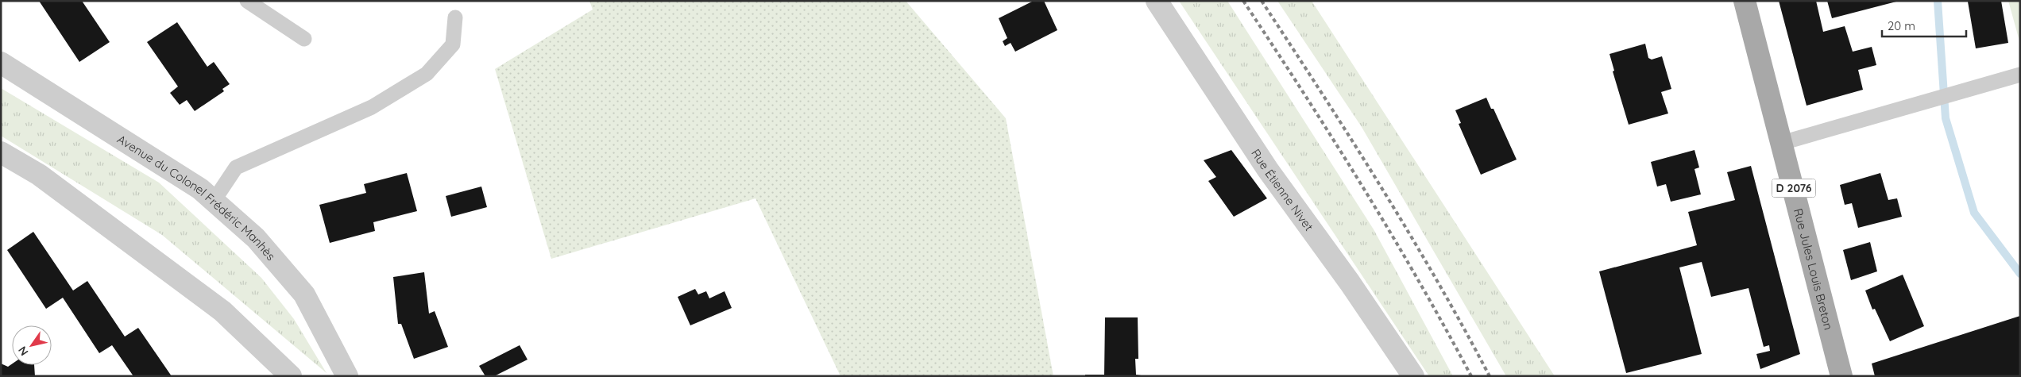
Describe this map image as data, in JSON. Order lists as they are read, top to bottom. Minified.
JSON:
{"streets":{"main road":["D 2076","Rue Jules Louis Breton"],"street":["Rue Étienne Nivet","Avenue du Colonel Frédéric Manhès"]},"scale_bar":"20 m","north":"bottom left"}
